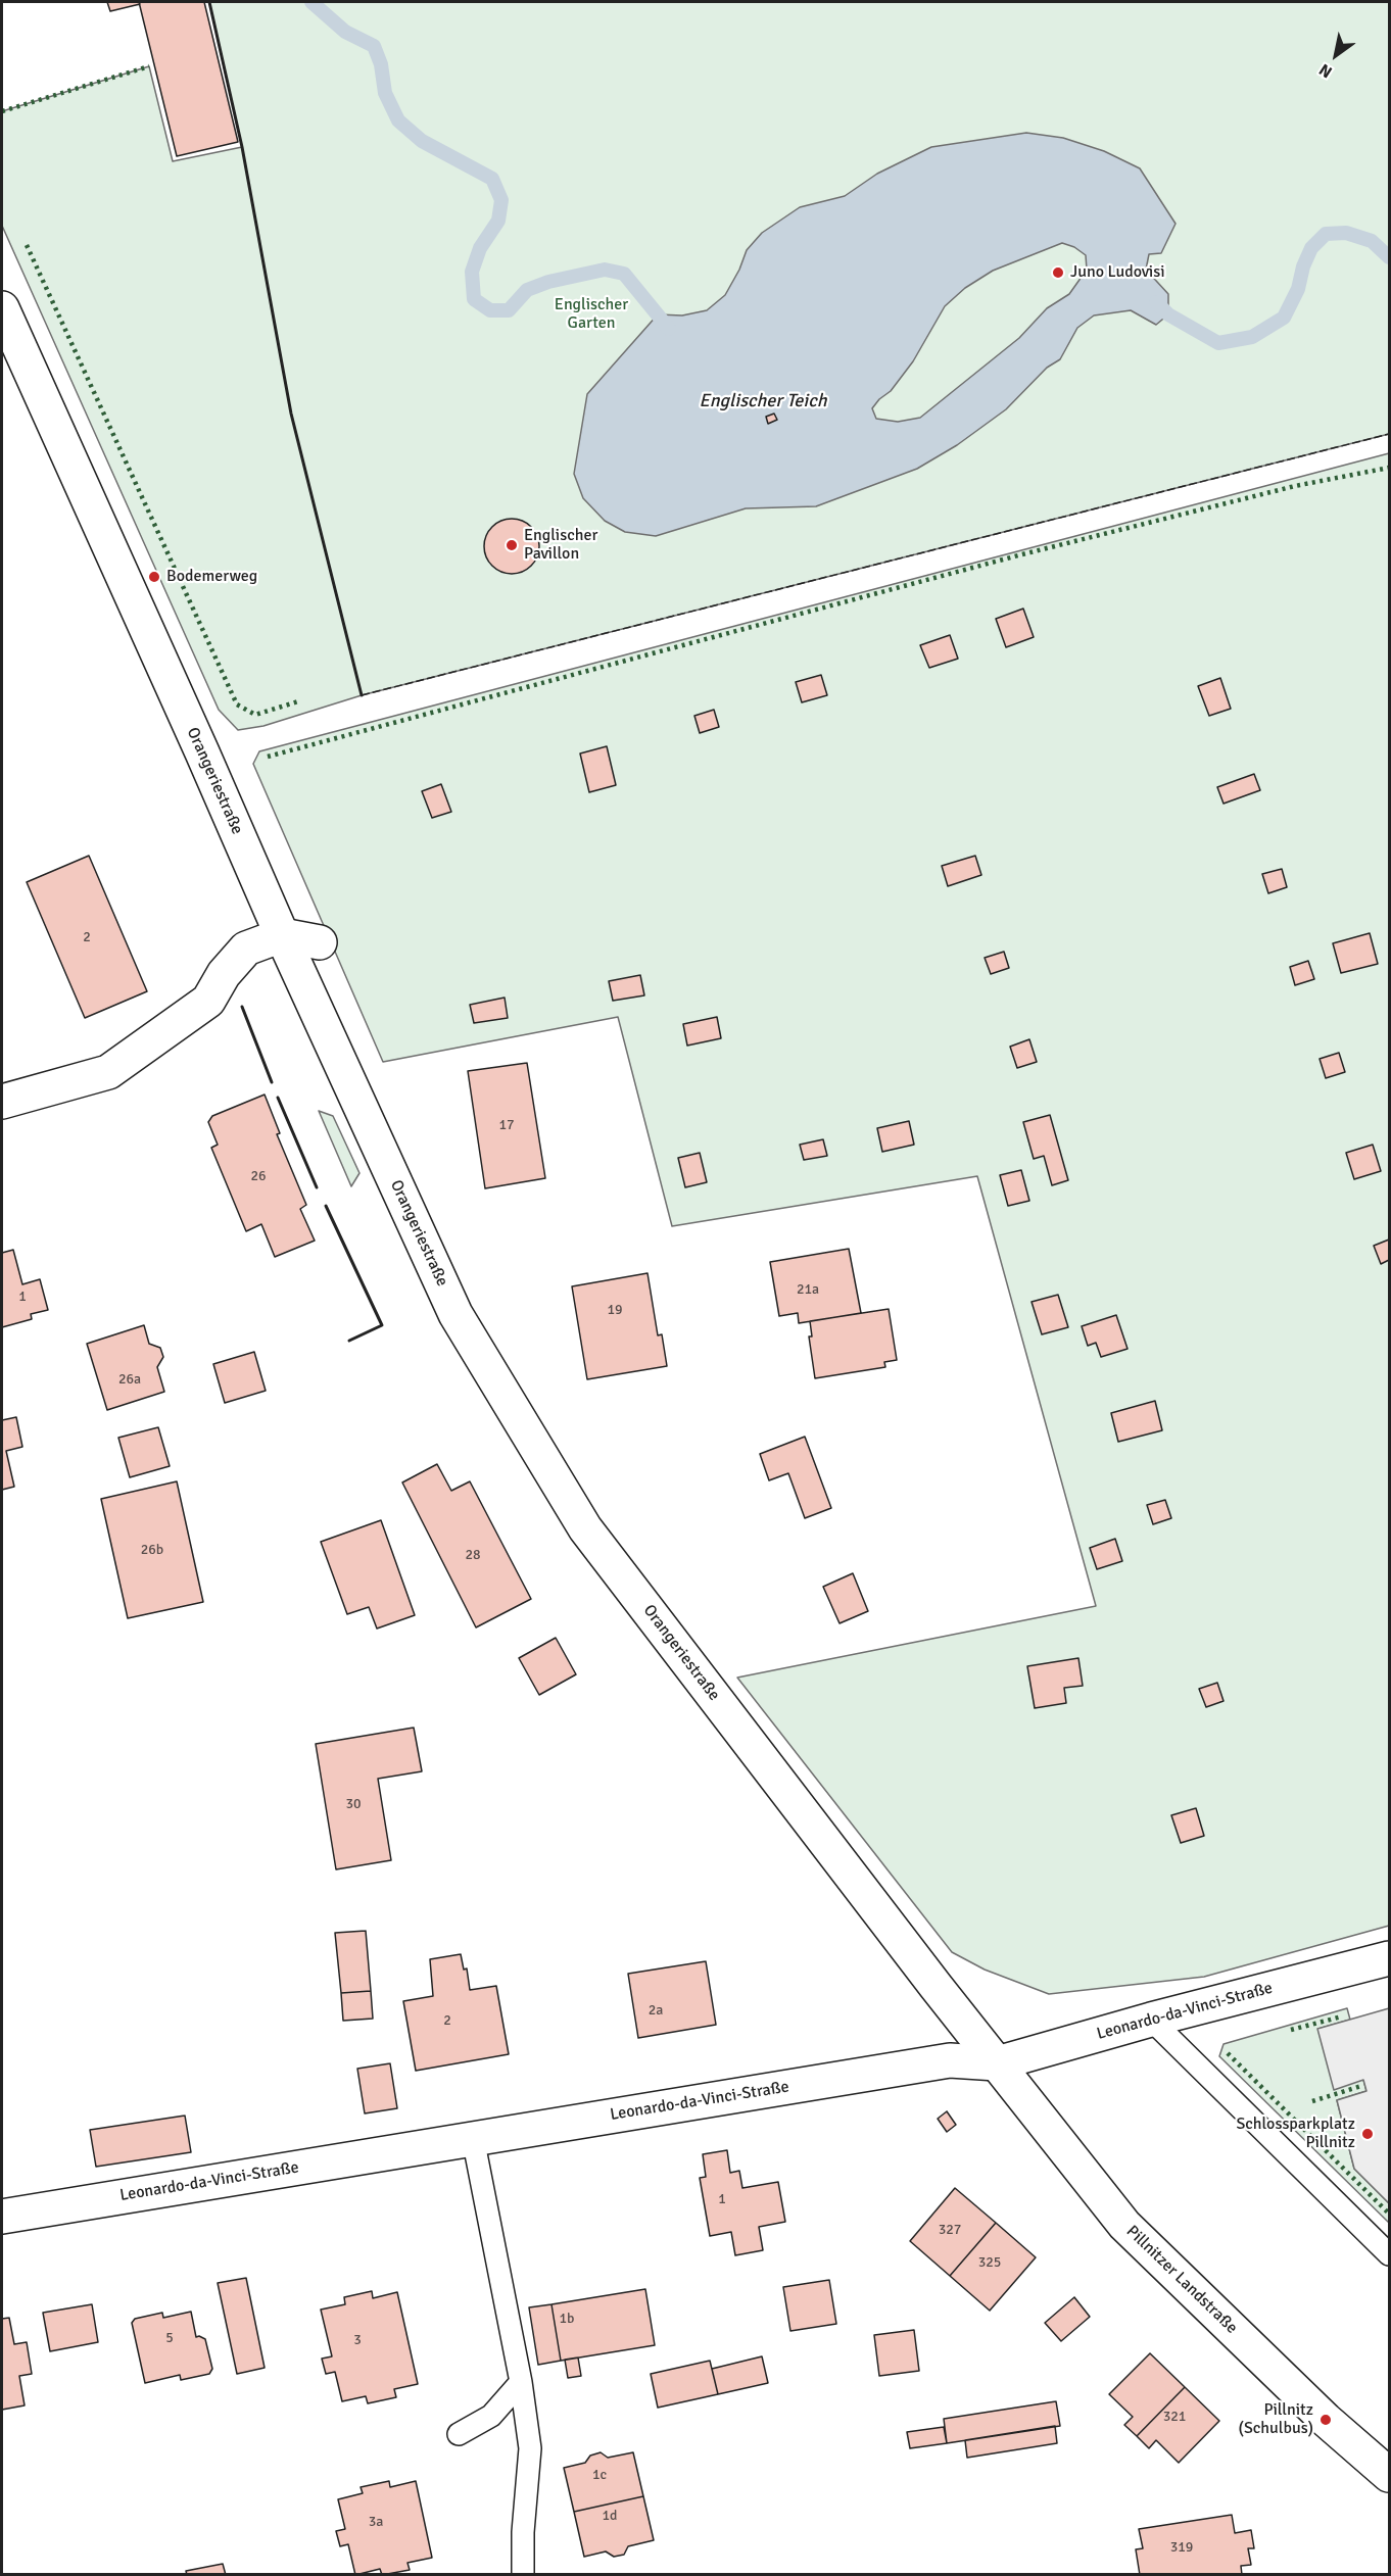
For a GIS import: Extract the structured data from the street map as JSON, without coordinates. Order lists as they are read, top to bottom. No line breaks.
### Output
{"streets":{"main road":["Orangeriestraße","Leonardo-da-Vinci-Straße","Pillnitzer Landstraße"]},"crossings":[["Orangeriestraße","Leonardo-da-Vinci-Straße"],["Orangeriestraße","Pillnitzer Landstraße"],["Leonardo-da-Vinci-Straße","Pillnitzer Landstraße"]],"water":["Englischer Teich"],"parks":["Englischer Garten"],"places":["Juno Ludovisi","Englischer Pavillon","Bodemerweg","Schlossparkplatz Pillnitz","Pillnitz (Schulbus)"],"house_numbers":["2","17","26","21a","1","19","26a","26b","28","30","2a","2","1","327","325","1b","5","3","321","1c","1d","3a","319"],"north":"bottom left"}
